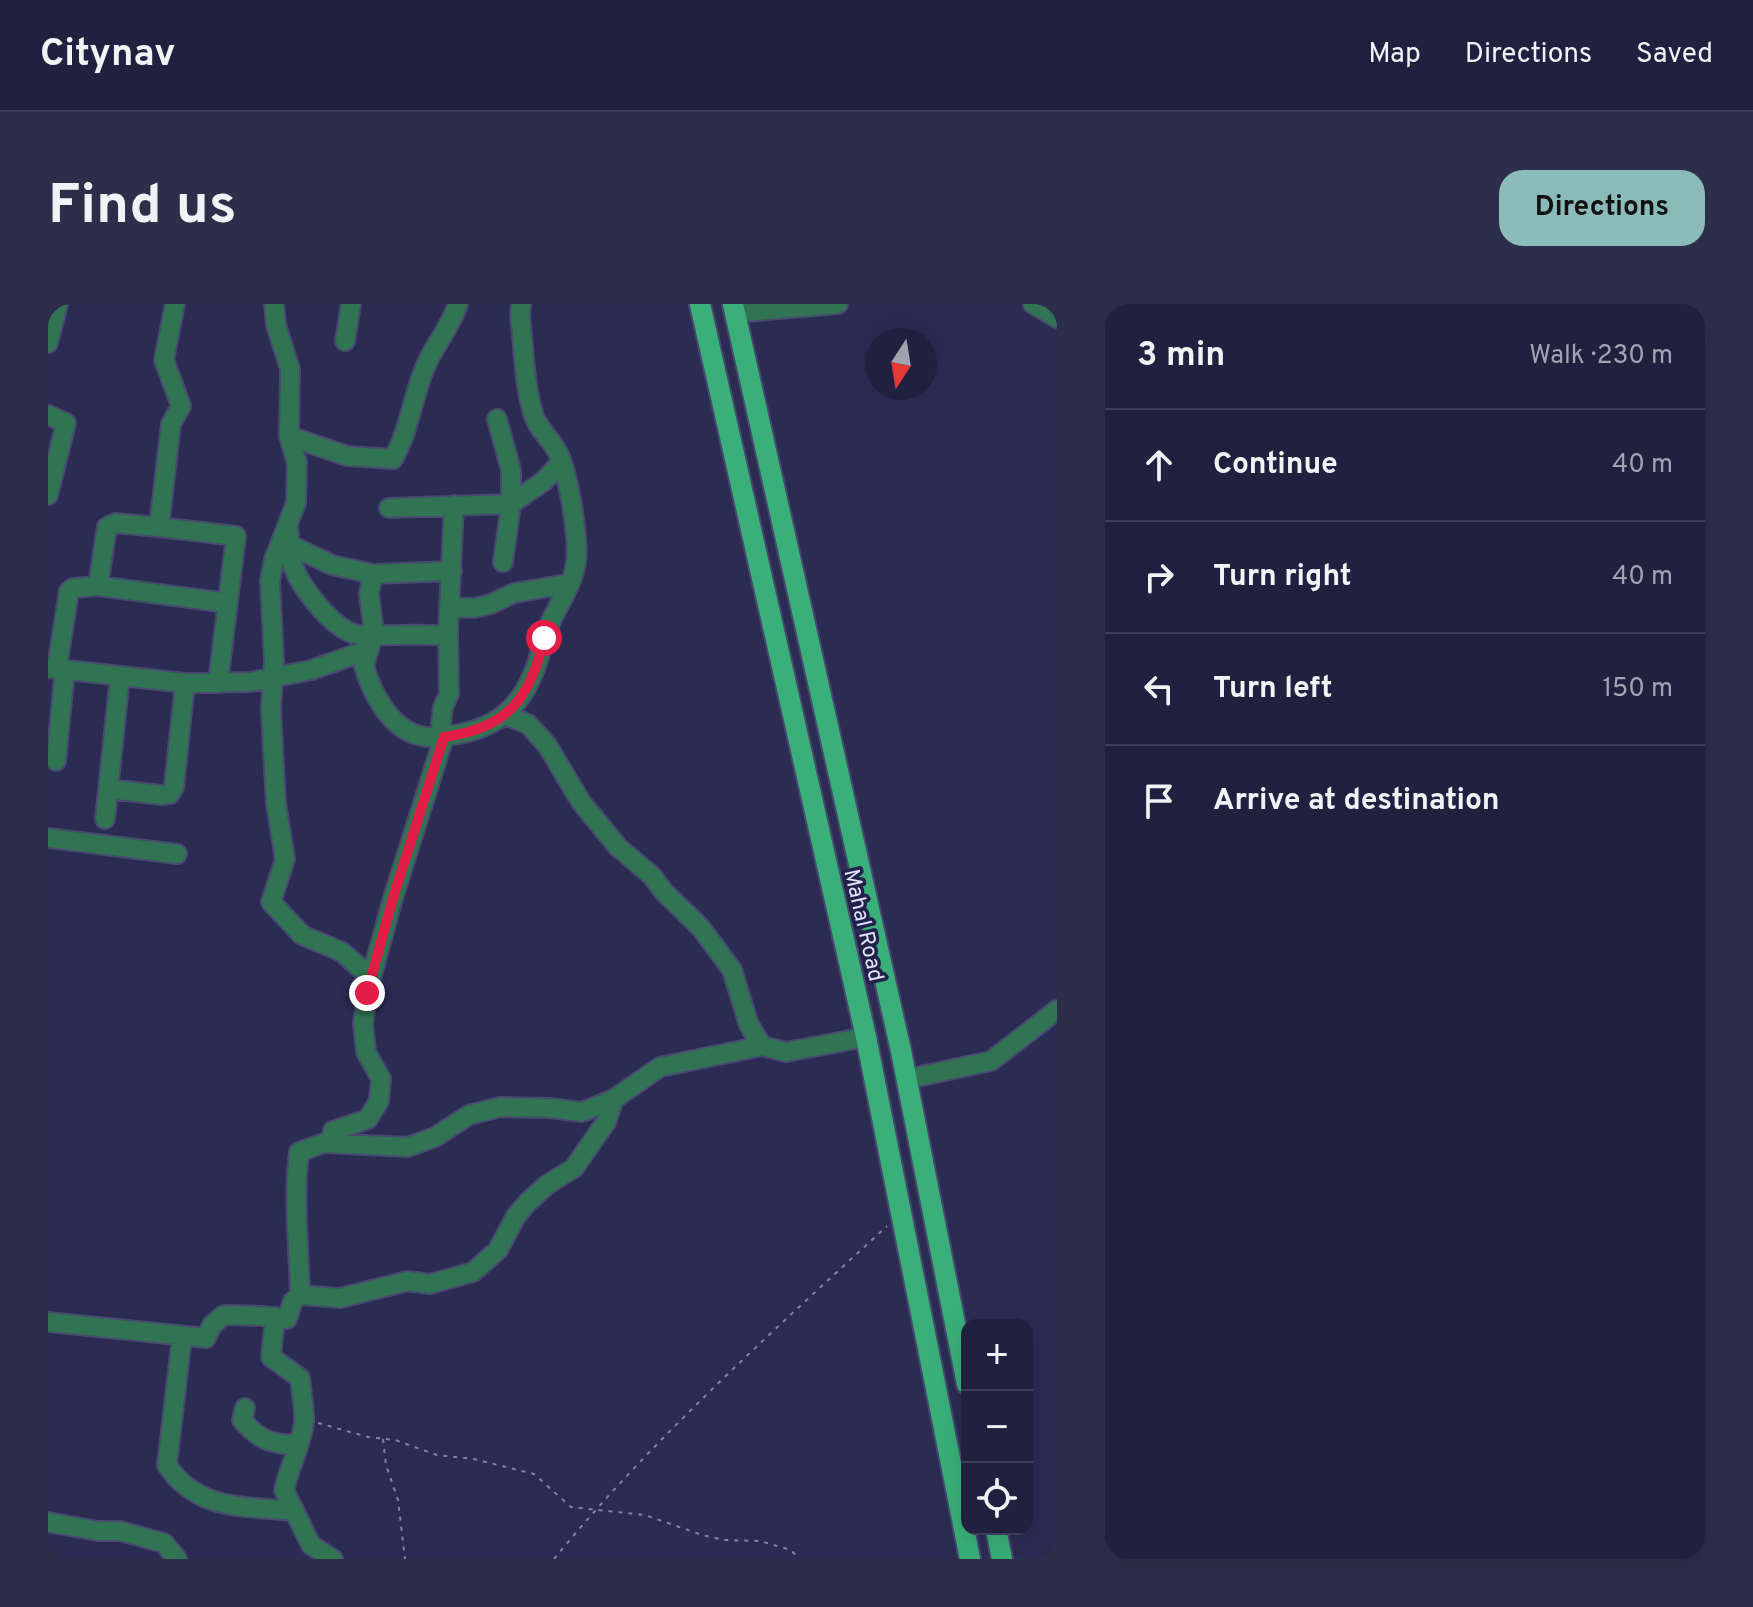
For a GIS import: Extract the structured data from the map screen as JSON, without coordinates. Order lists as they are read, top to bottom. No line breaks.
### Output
{"streets":{"main road":["Mahal Road"]},"north":"bottom","page":{"header":"Citynav","nav":["Map","Directions","Saved"],"buttons":"Directions","title":"Find us","heading":["3 min","Walk · 230 m"],"list":[["Continue","40 m"],["Turn right","40 m"],["Turn left","150 m"],"Arrive at destination"],"map_buttons":["+","−"]}}
